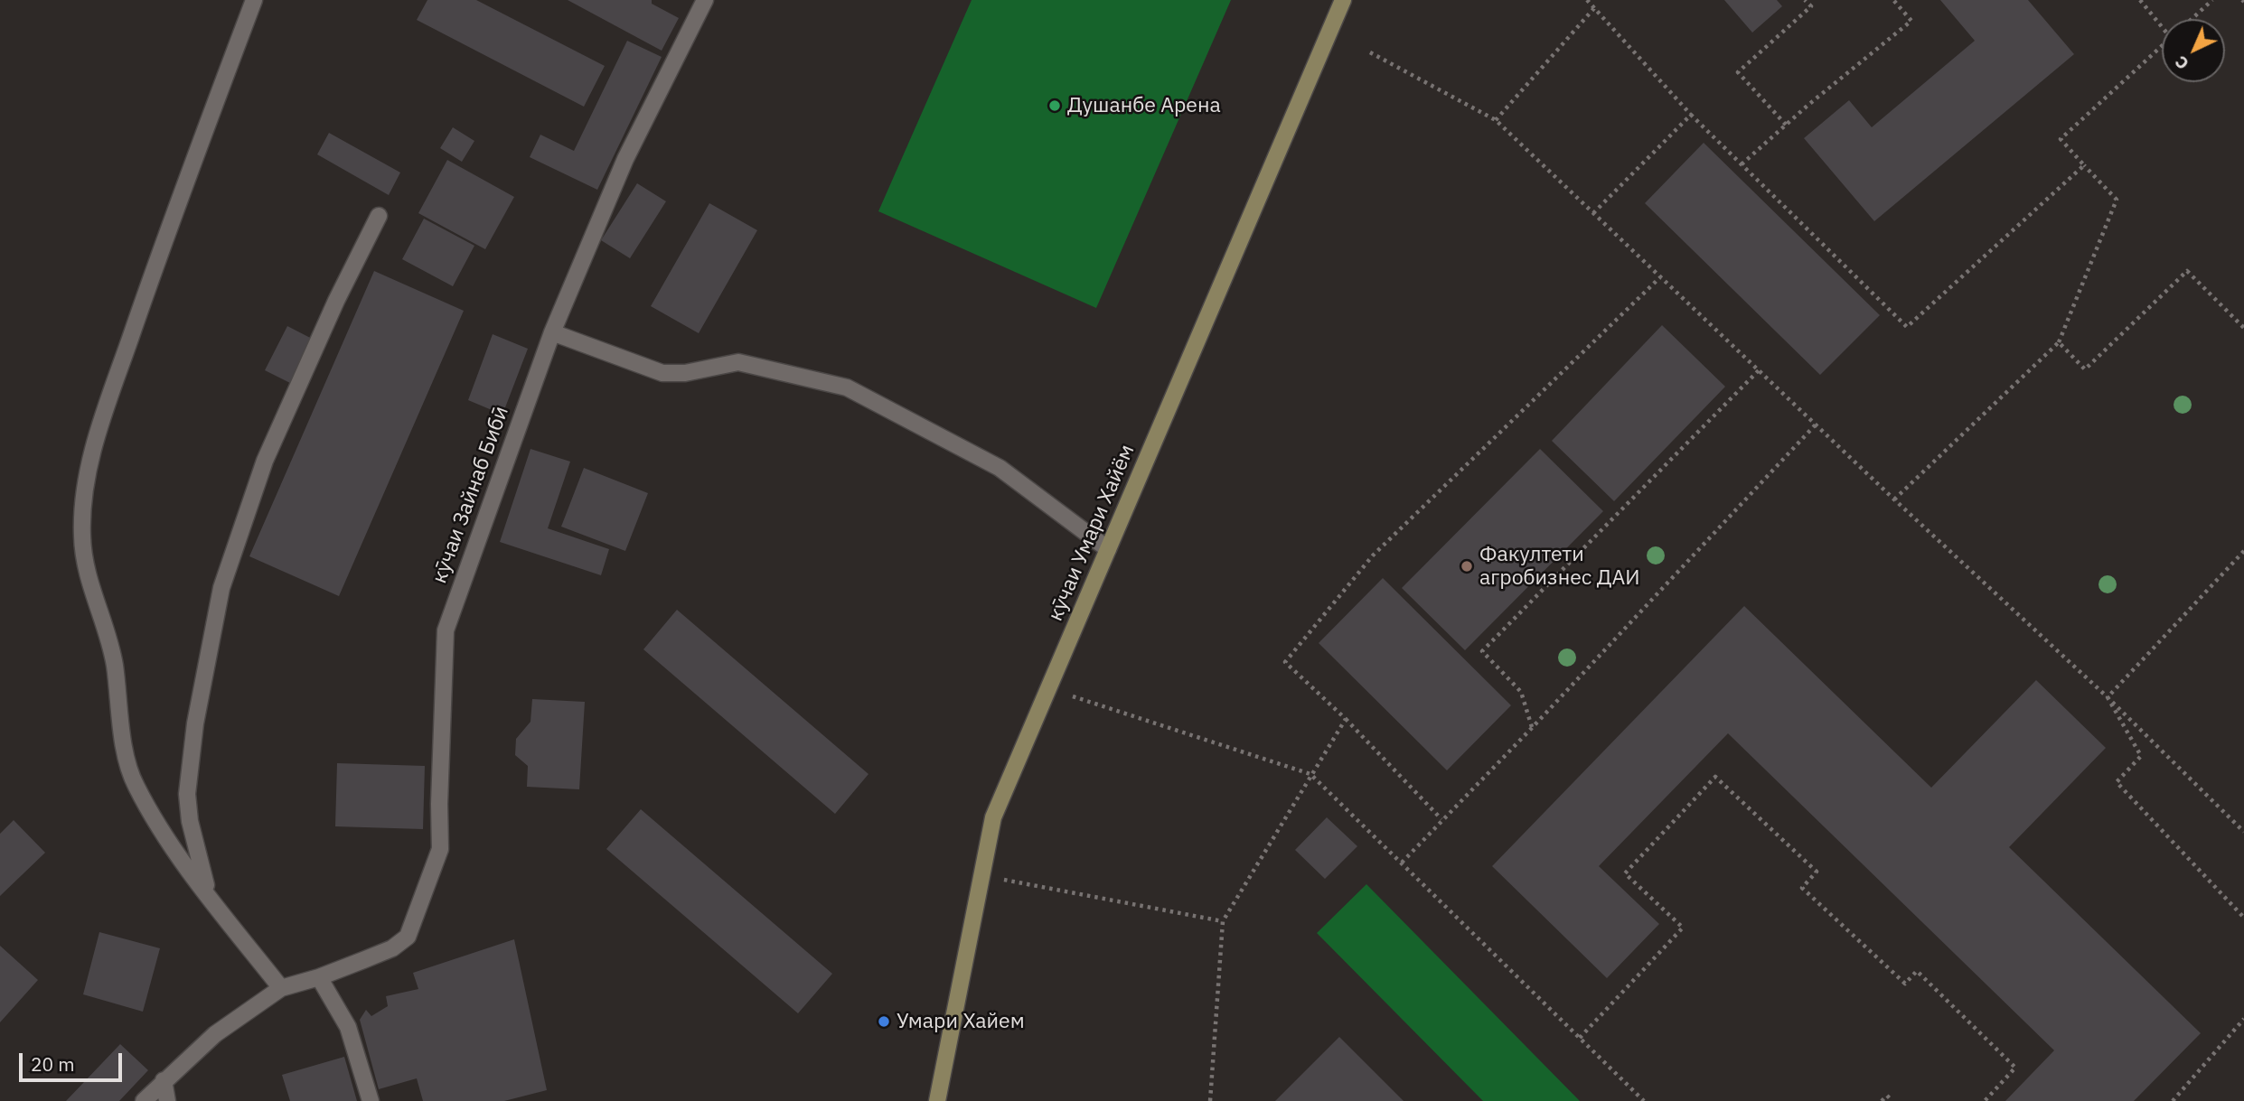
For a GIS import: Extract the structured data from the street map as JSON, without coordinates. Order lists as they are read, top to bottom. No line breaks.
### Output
{"streets":{"street":["кӯчаи Зайнаб Бибӣ","кӯчаи Умари Хайём"]},"places":["Душанбе Арена","Факултети агробизнес ДАИ","Умари Хайем"],"scale_bar":"20 m","north":"bottom left"}
